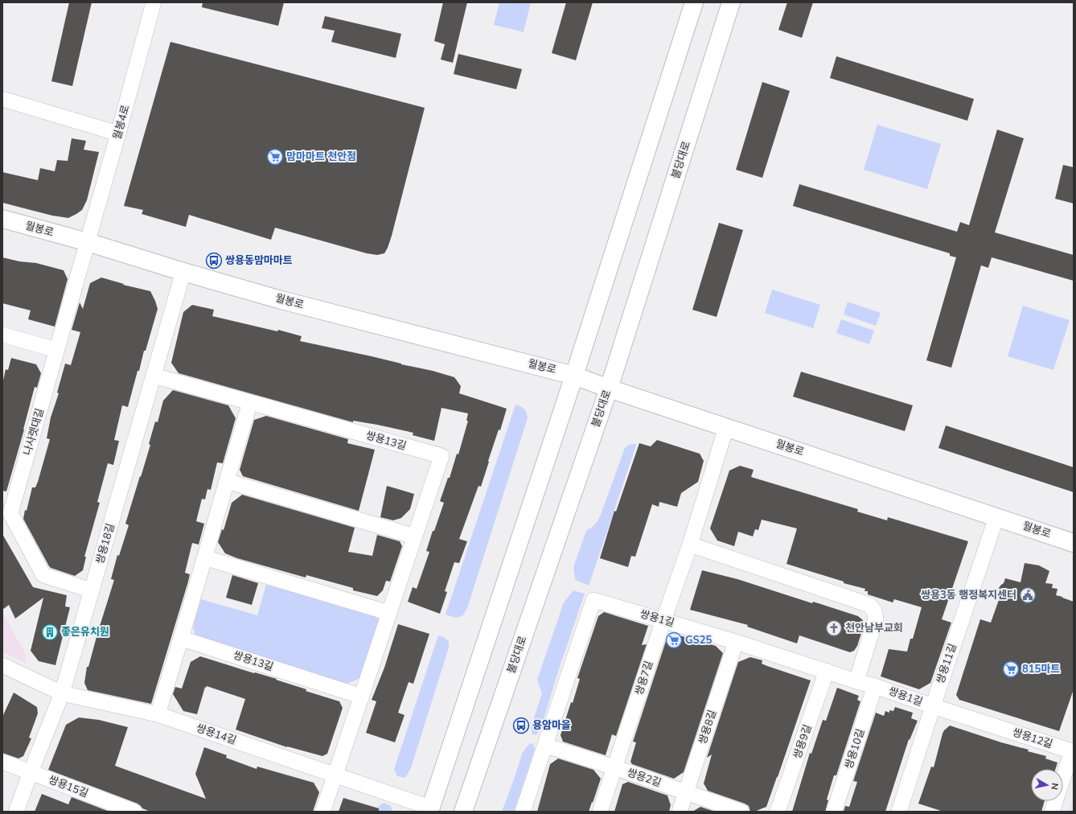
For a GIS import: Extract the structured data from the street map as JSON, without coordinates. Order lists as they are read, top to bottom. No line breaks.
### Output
{"streets":{"main road":["불당대로","월봉로"],"street":["월봉4로","나사렛대길","쌍용13길","쌍용18길","쌍용1길","쌍용11길","쌍용7길","쌍용8길","쌍용14길","쌍용12길","쌍용9길","쌍용10길","쌍용2길","쌍용15길"]},"crossings":[["월봉4로","월봉로"],["월봉4로","나사렛대길"],["불당대로","월봉로"],["월봉로","나사렛대길"],["월봉로","쌍용18길"],["월봉로","쌍용11길"],["월봉로","쌍용7길"],["나사렛대길","쌍용18길"],["쌍용13길","쌍용18길"],["쌍용13길","쌍용14길"],["쌍용18길","쌍용14길"],["쌍용18길","쌍용15길"],["쌍용1길","쌍용11길"],["쌍용1길","쌍용7길"],["쌍용1길","쌍용8길"],["쌍용1길","쌍용12길"],["쌍용1길","쌍용9길"],["쌍용1길","쌍용10길"],["쌍용1길","쌍용2길"],["쌍용11길","쌍용12길"],["쌍용7길","쌍용2길"],["쌍용8길","쌍용2길"]],"places":{"supermarket":["맘마마트 천안점","GS25","815마트"],"bus stop":["쌍용동맘마마트","용암마을"],"public building":["쌍용3동 행정복지센터"],"church":["천안남부교회"],"building":["좋은유치원"]},"north":"right"}
